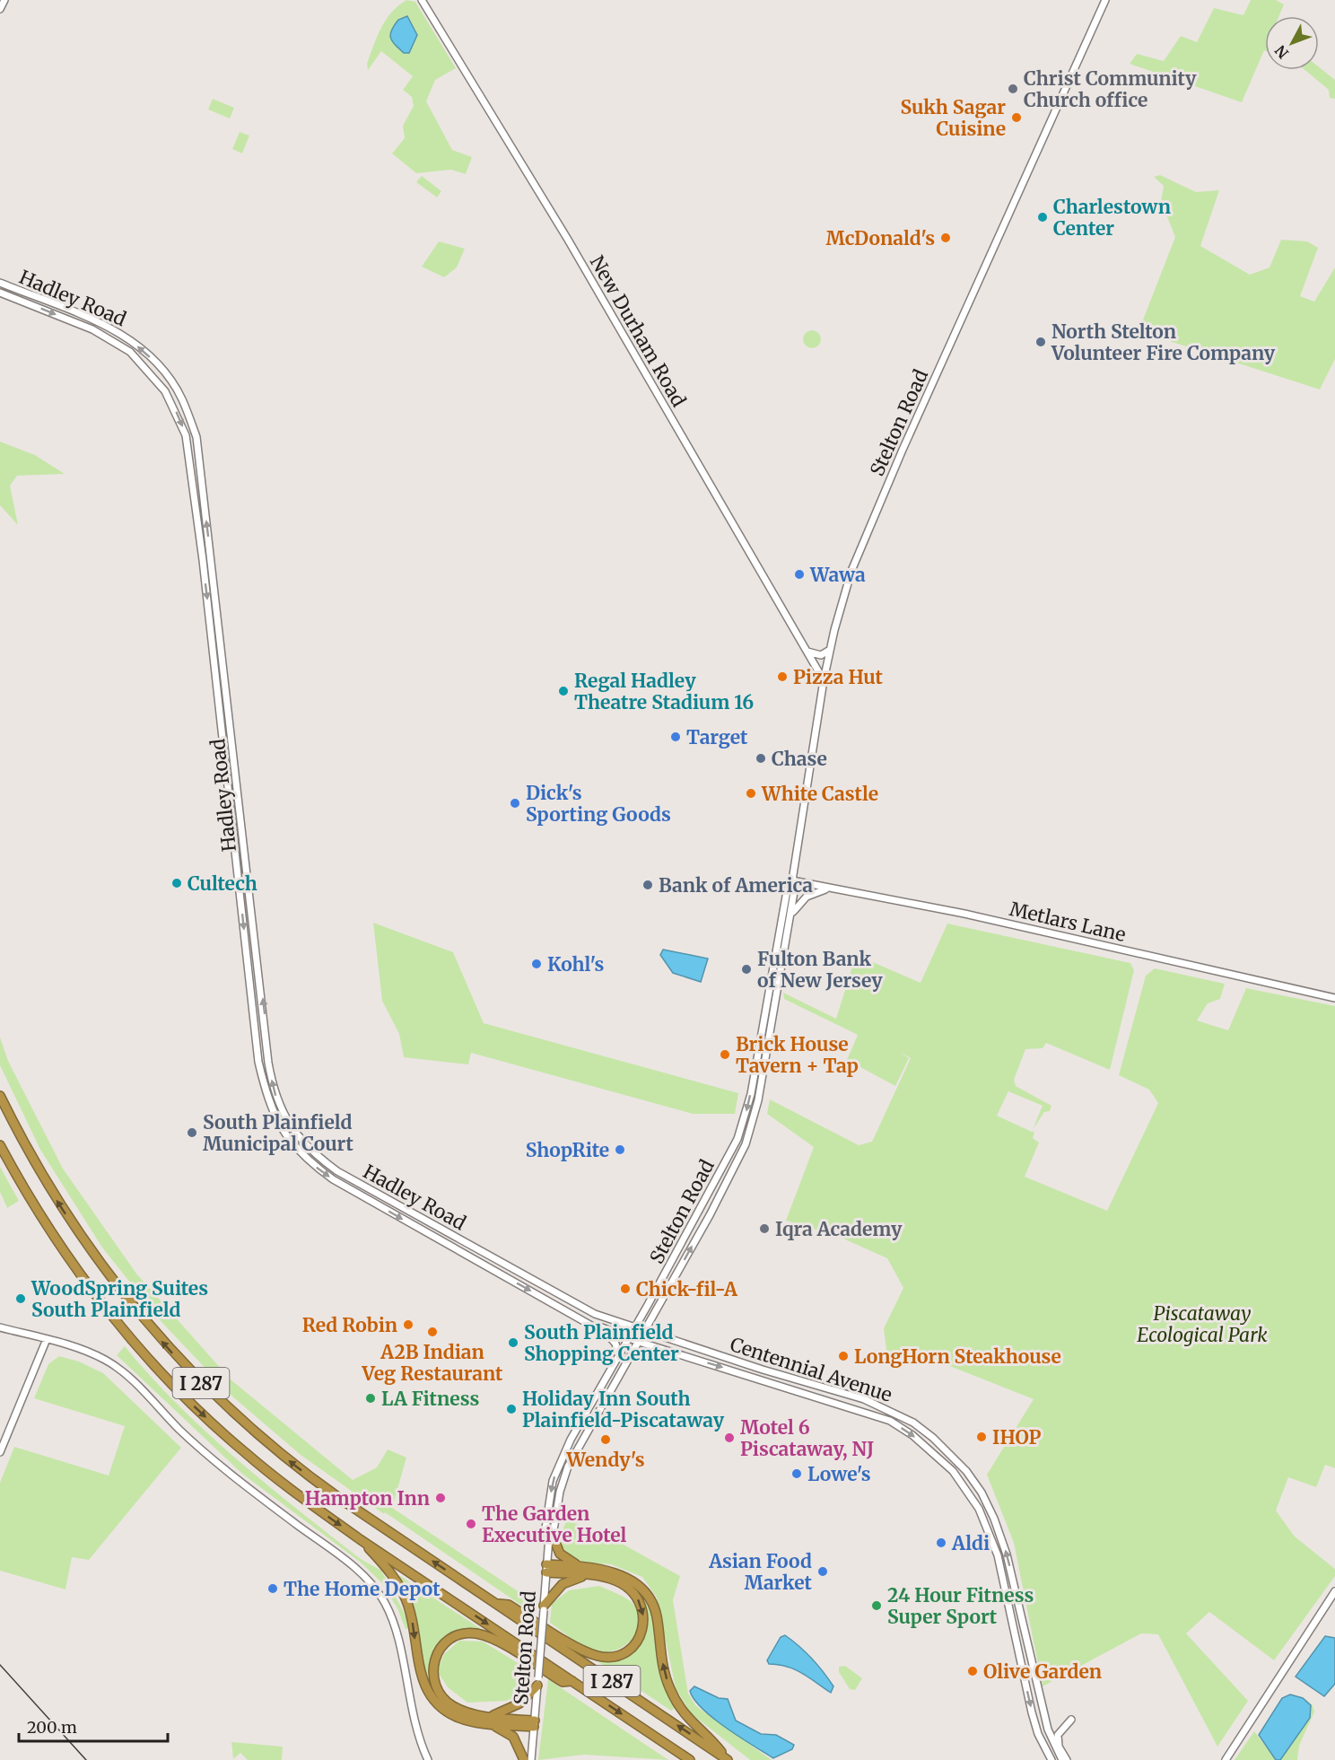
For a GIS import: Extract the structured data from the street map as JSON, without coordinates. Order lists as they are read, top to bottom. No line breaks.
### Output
{"streets":{"highway":["I 287"],"main road":["Hadley Road","New Durham Road","Stelton Road","Metlars Lane","Centennial Avenue"]},"crossings":[["Hadley Road","Stelton Road"],["Hadley Road","Centennial Avenue"],["New Durham Road","Stelton Road"],["Stelton Road","Metlars Lane"],["Stelton Road","Centennial Avenue"]],"parks":["Piscataway Ecological Park"],"places":["Christ Community Church office","Sukh Sagar Cuisine","Charlestown Center","McDonald's","North Stelton Volunteer Fire Company","Wawa","Pizza Hut","Regal Hadley Theatre Stadium 16","Target","Chase","White Castle","Dick's Sporting Goods","Cultech","Bank of America","Kohl's","Fulton Bank of New Jersey","Brick House Tavern + Tap","South Plainfield Municipal Court","ShopRite","Iqra Academy","Chick-fil-A","WoodSpring Suites South Plainfield","Red Robin","A2B Indian Veg Restaurant","South Plainfield Shopping Center","LongHorn Steakhouse","LA Fitness","Holiday Inn South Plainfield-Piscataway","IHOP","Motel 6 Piscataway, NJ","Wendy's","Lowe's","Hampton Inn","The Garden Executive Hotel","Aldi","Asian Food Market","The Home Depot","24 Hour Fitness Super Sport","Olive Garden"],"scale_bar":"200 m","north":"bottom left"}
